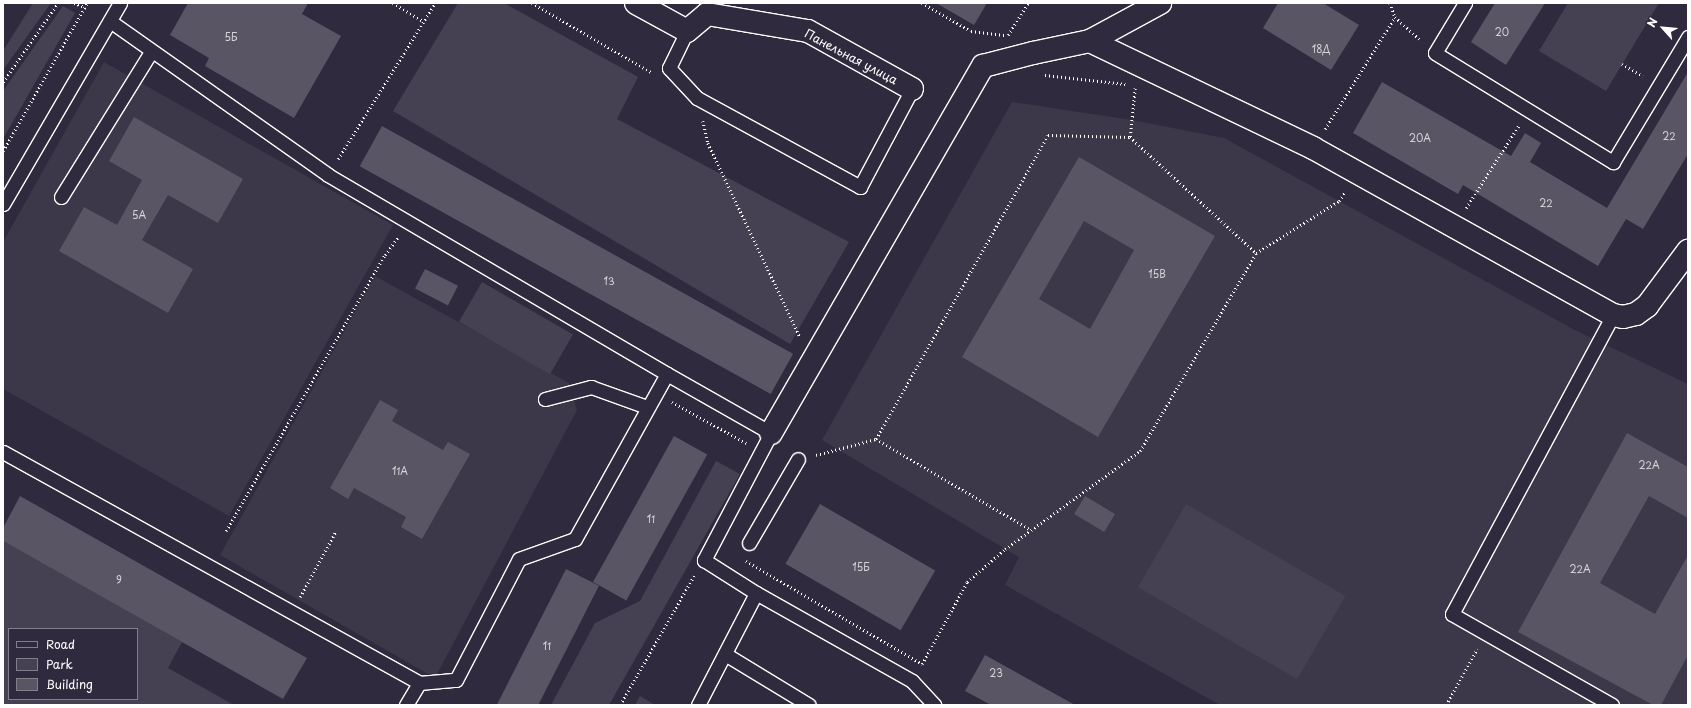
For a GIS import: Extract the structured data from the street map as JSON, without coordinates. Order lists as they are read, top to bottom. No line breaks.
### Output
{"streets":{"street":["Панельная улица"]},"house_numbers":["20","5Б","18Д","22","20А","22","5А","15В","13","22А","11А","11","15Б","22А","9","11","23"],"legend":["Road","Park","Building"],"north":"top left"}
